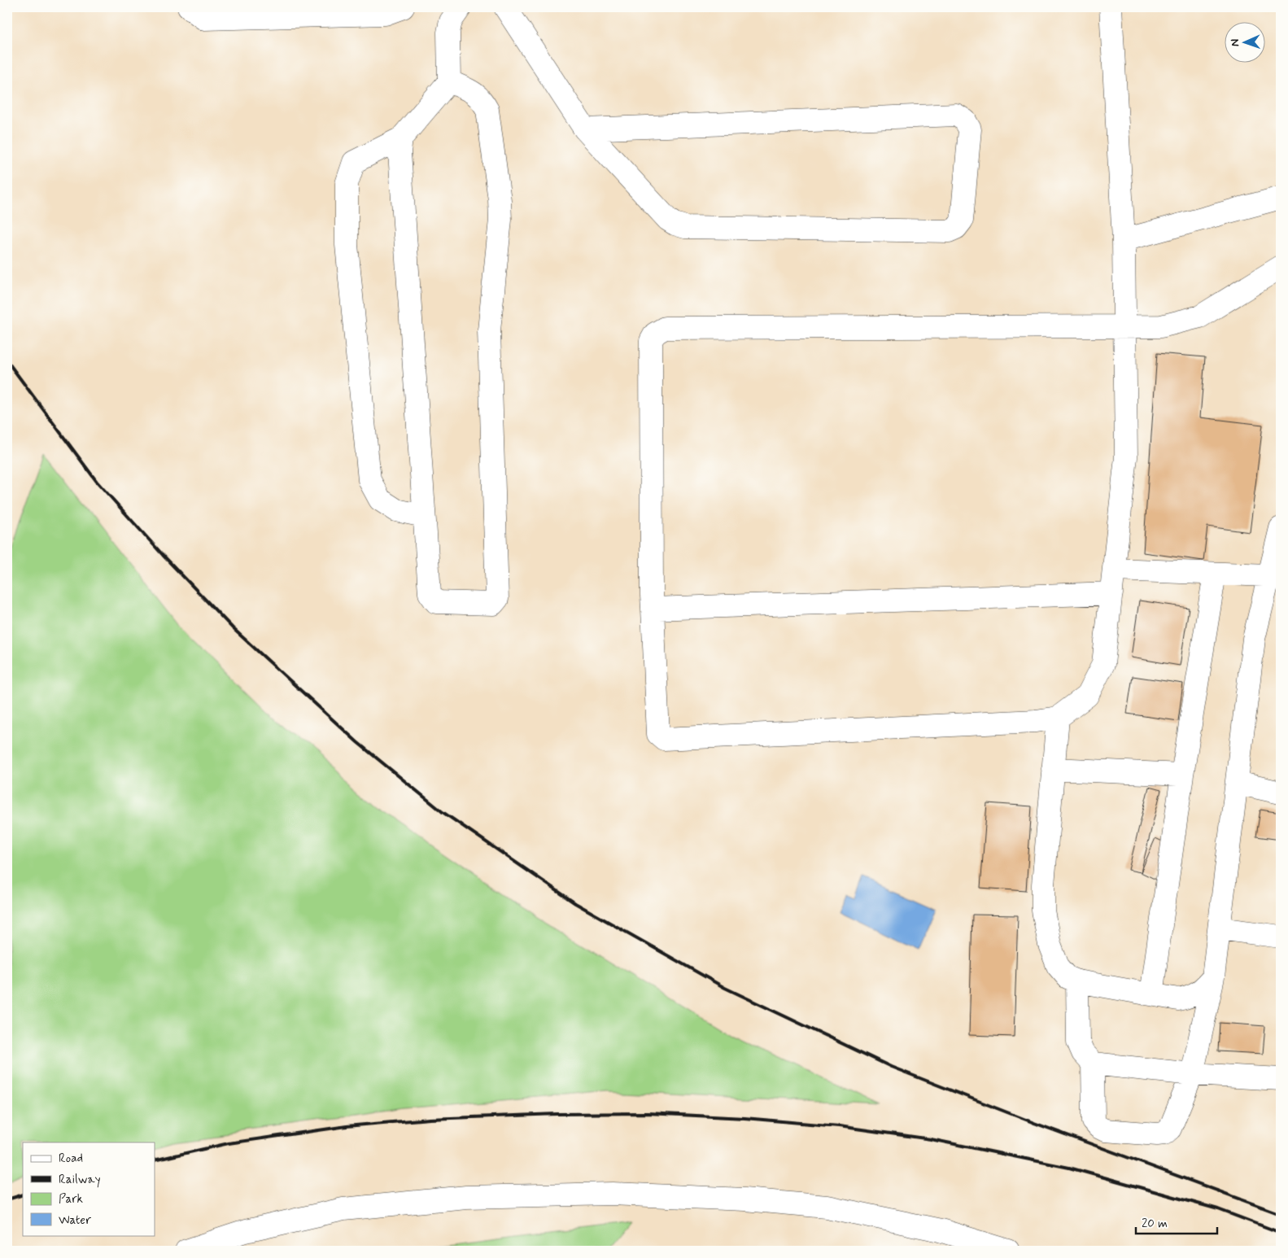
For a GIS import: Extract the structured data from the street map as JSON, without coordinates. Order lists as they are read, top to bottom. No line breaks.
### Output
{"legend":["Road","Railway","Park","Water"],"scale_bar":"20 m","north":"left"}
